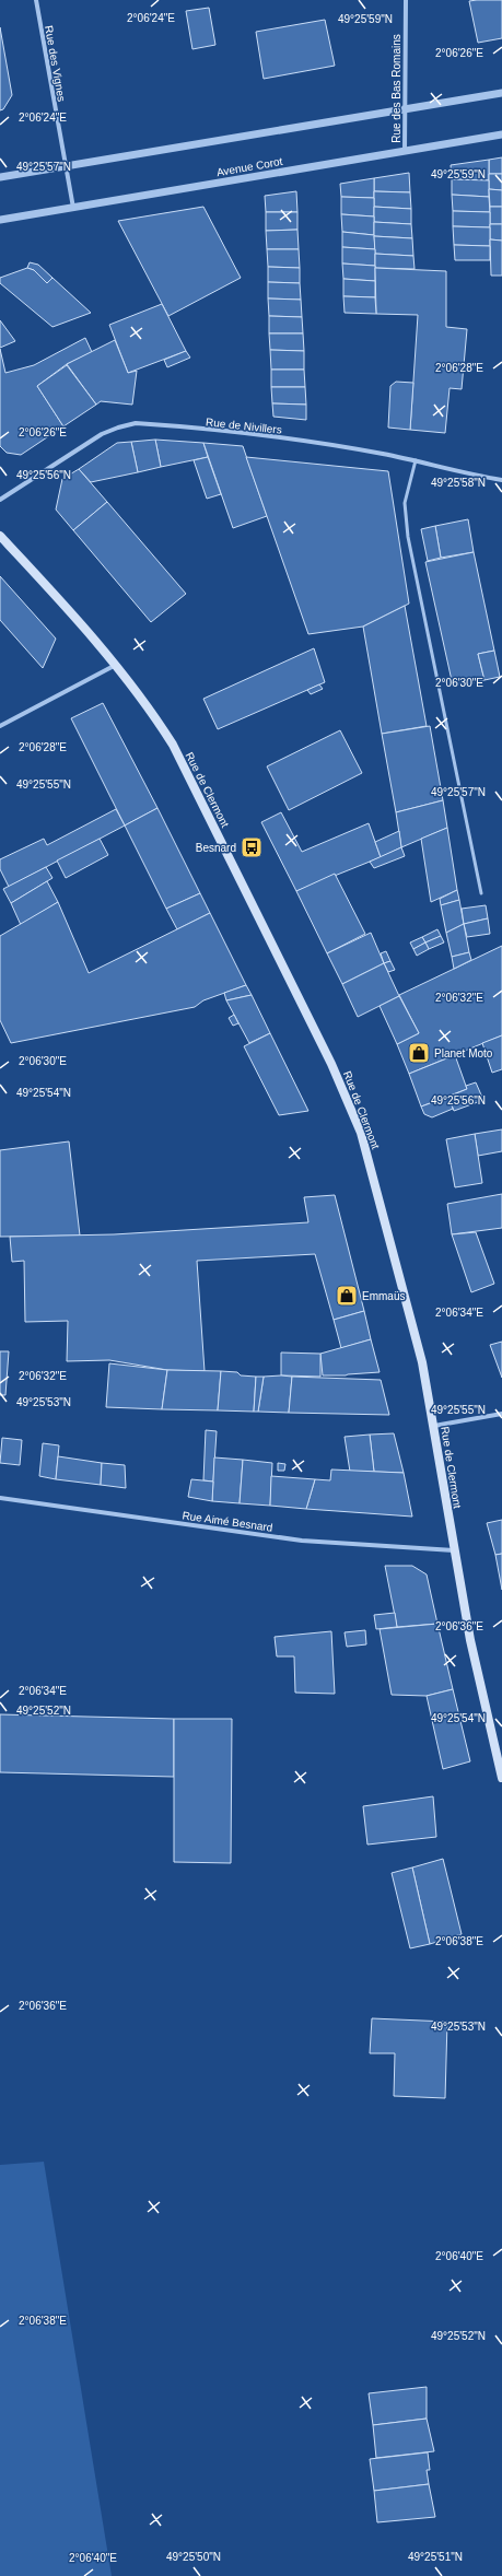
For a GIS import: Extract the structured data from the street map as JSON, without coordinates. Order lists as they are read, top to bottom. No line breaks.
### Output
{"streets":{"main road":["Rue de Clermont"],"street":["Rue des Vignes","Rue des Bas Romains","Avenue Corot","Rue de Nivillers","Rue Aimé Besnard"]},"crossings":[["Rue des Vignes","Avenue Corot"],["Rue des Bas Romains","Avenue Corot"],["Rue de Clermont","Rue Aimé Besnard"]],"places":{"bus stop":["Besnard"],"shop":["Planet Moto","Emmaüs"]},"coordinates":["2°06'24\"E","49°25'59\"N","2°06'26\"E","49°25'57\"N","2°06'28\"E","49°25'56\"N","49°25'58\"N","2°06'30\"E","49°25'55\"N","2°06'32\"E","49°25'54\"N","2°06'34\"E","49°25'53\"N","2°06'36\"E","49°25'52\"N","2°06'38\"E","2°06'40\"E","49°25'50\"N","49°25'51\"N"]}
